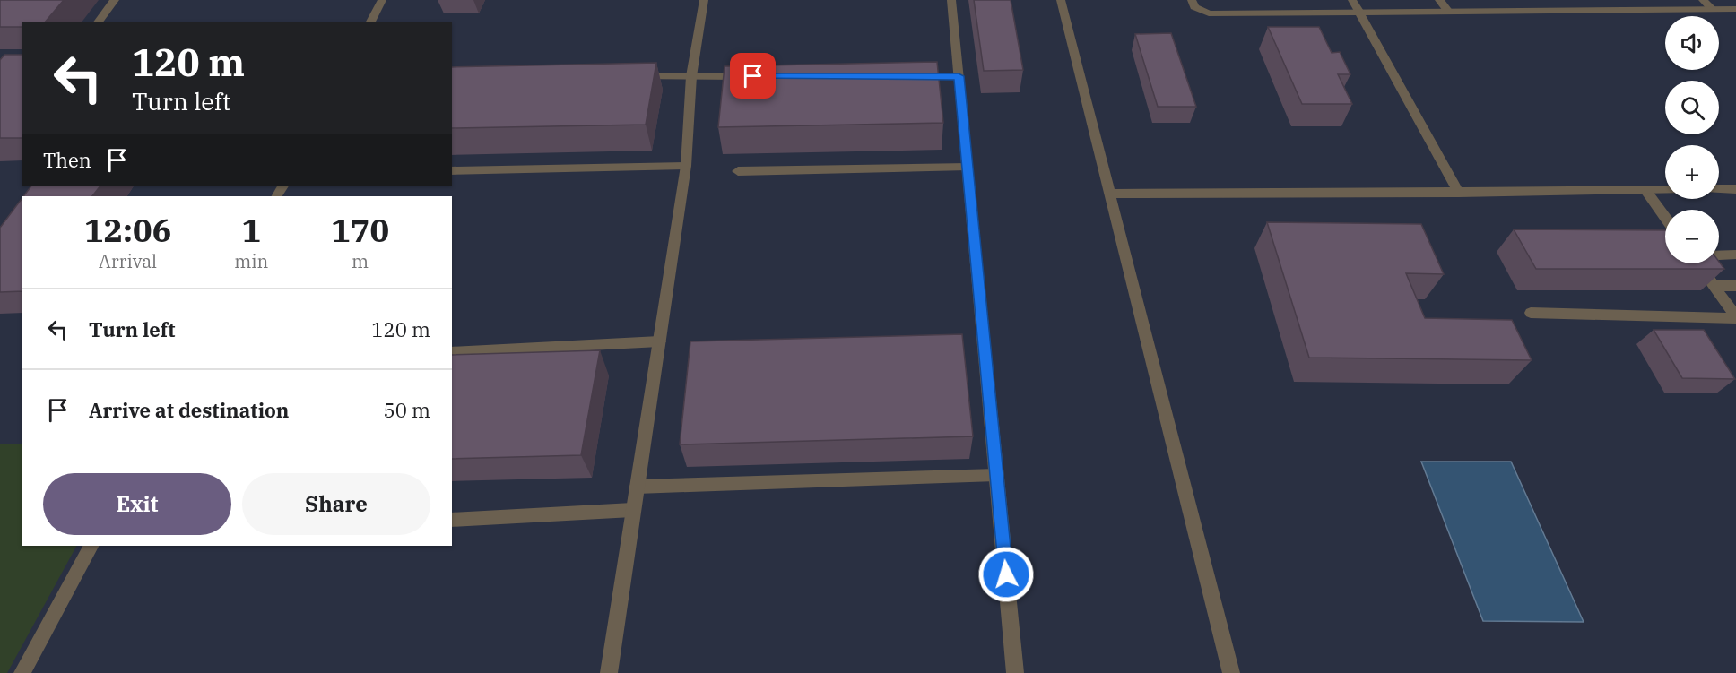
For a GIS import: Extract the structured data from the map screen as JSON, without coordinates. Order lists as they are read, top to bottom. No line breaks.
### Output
{"page":{"map_buttons":["+","−"],"turn":["120 m","Turn left"],"then":"Then","eta":["12:06","Arrival","1","min","170","m"],"list":[{"name":"Turn left","value":"120 m"},{"name":"Arrive at destination","value":"50 m"}],"buttons":["Exit","Share"]}}
